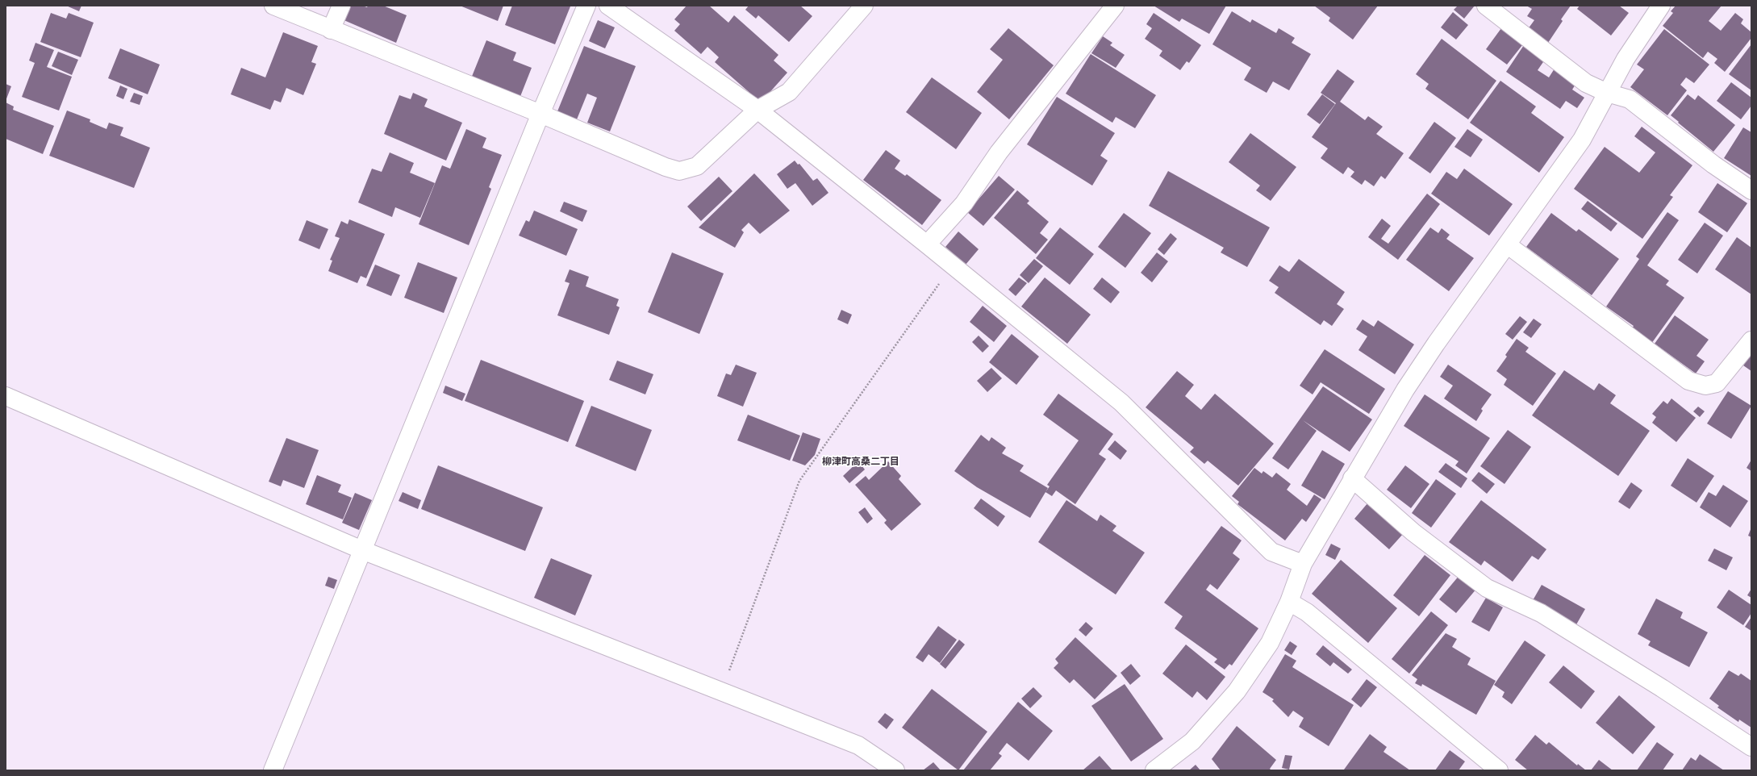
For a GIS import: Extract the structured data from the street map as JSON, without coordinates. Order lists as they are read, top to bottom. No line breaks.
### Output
{"districts":["柳津町高桑二丁目"]}
